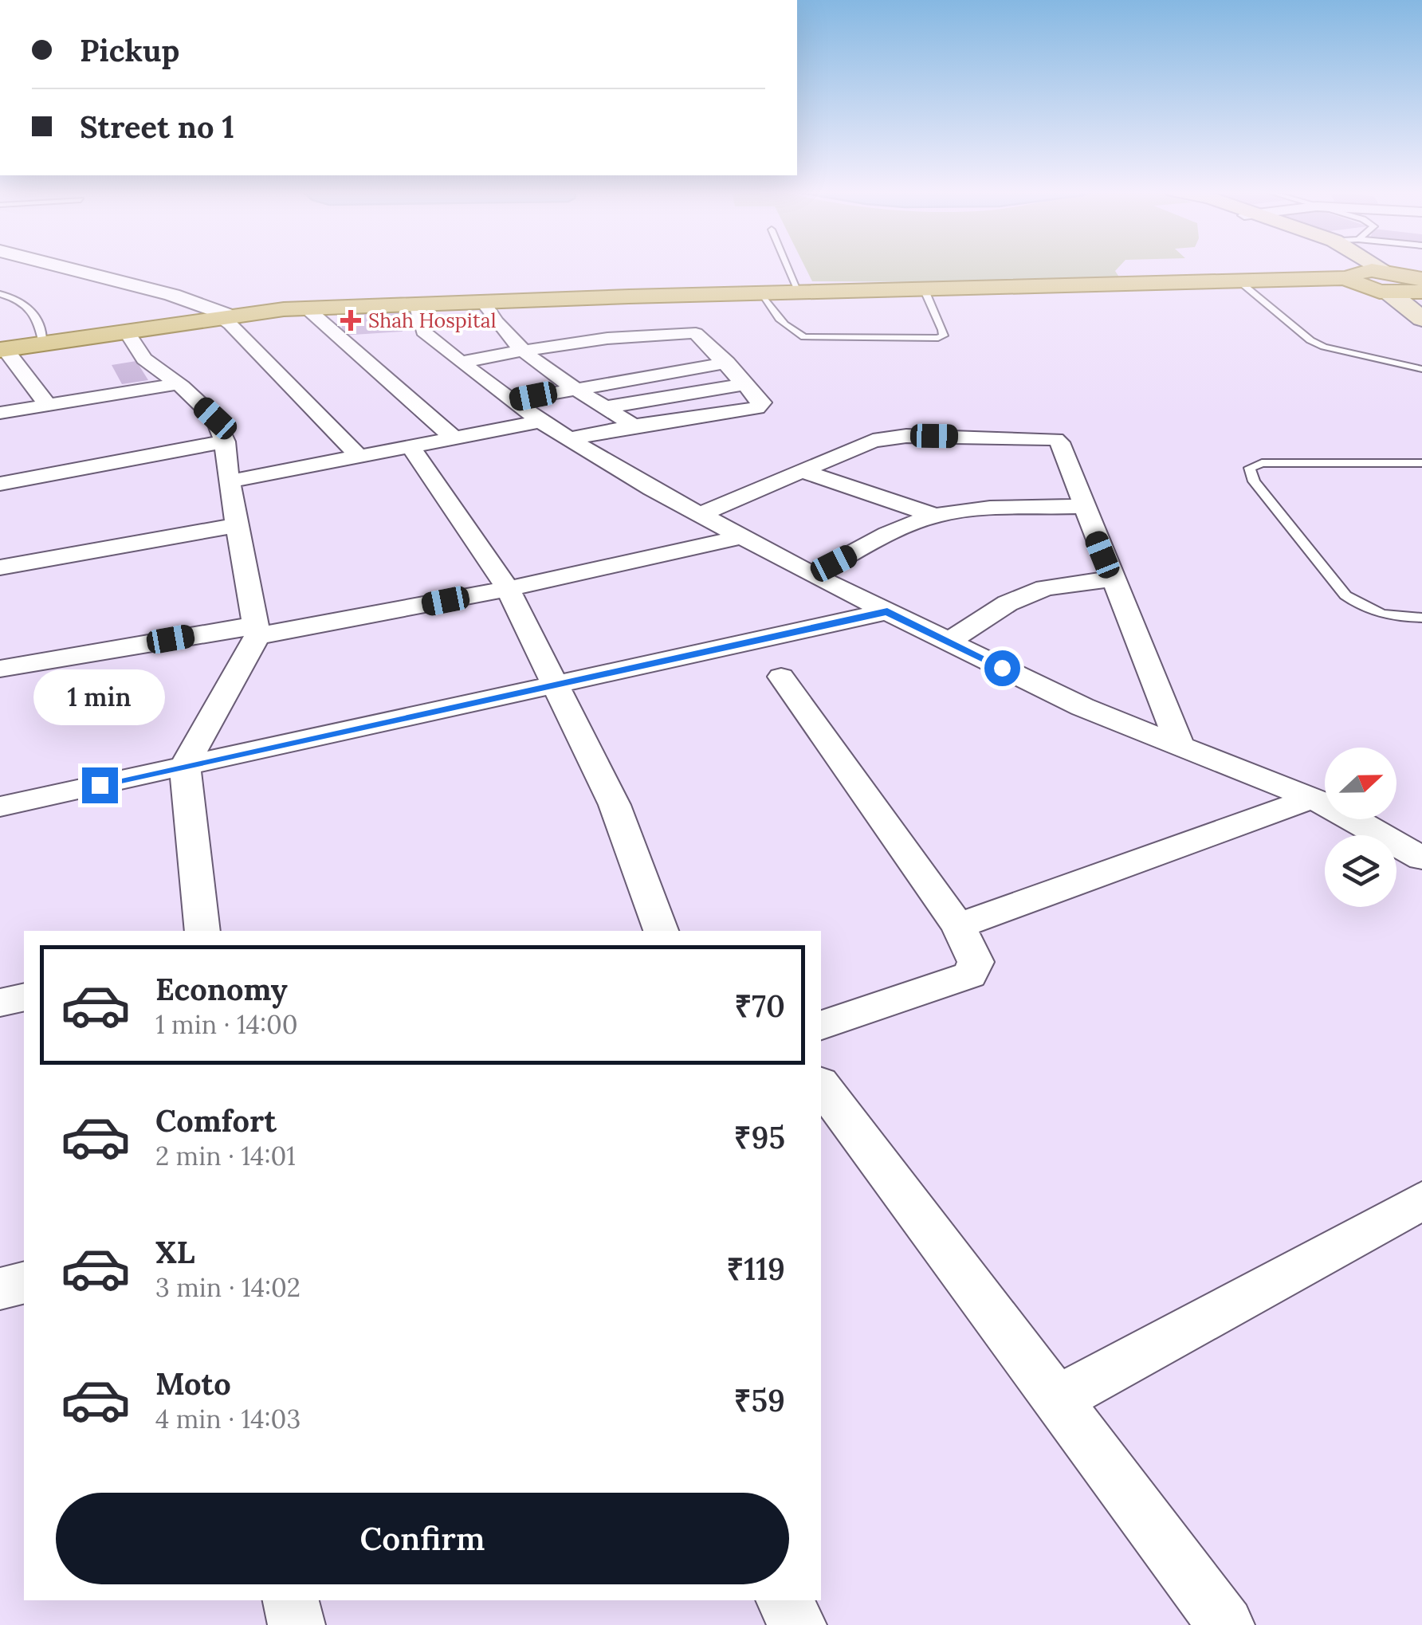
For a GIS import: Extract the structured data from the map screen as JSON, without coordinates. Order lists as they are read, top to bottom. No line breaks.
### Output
{"places":{"health":["Shah Hospital"]},"north":"right","page":{"banner":["Pickup","Street no 1"],"bubble":"1 min","list":[{"name":"Economy","note":"1 min · 14:00","value":"₹70"},{"name":"Comfort","note":"2 min · 14:01","value":"₹95"},{"name":"XL","note":"3 min · 14:02","value":"₹119"},{"name":"Moto","note":"4 min · 14:03","value":"₹59"}],"buttons":"Confirm"}}
